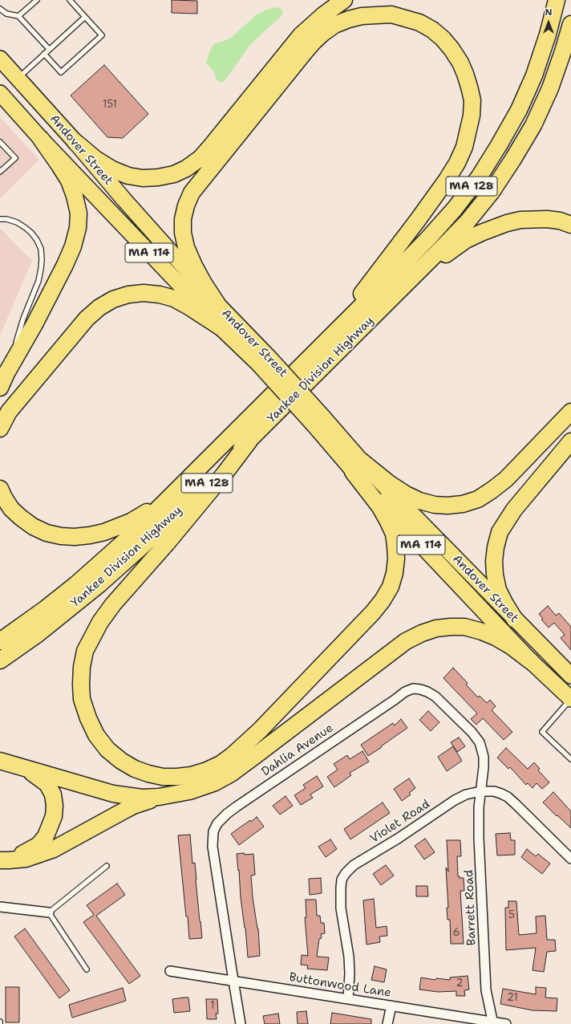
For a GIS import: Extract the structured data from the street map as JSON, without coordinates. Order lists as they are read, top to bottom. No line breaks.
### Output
{"streets":{"highway":["Andover Street","MA 128","MA 114","Yankee Division Highway"],"street":["Dahlia Avenue","Violet Road","Barrett Road","Buttonwood Lane"]},"crossings":[["Dahlia Avenue","Violet Road"],["Dahlia Avenue","Barrett Road"],["Dahlia Avenue","Buttonwood Lane"],["Violet Road","Barrett Road"],["Violet Road","Buttonwood Lane"],["Barrett Road","Buttonwood Lane"]],"house_numbers":["151","5","6","2","21","1"],"north":"top"}
